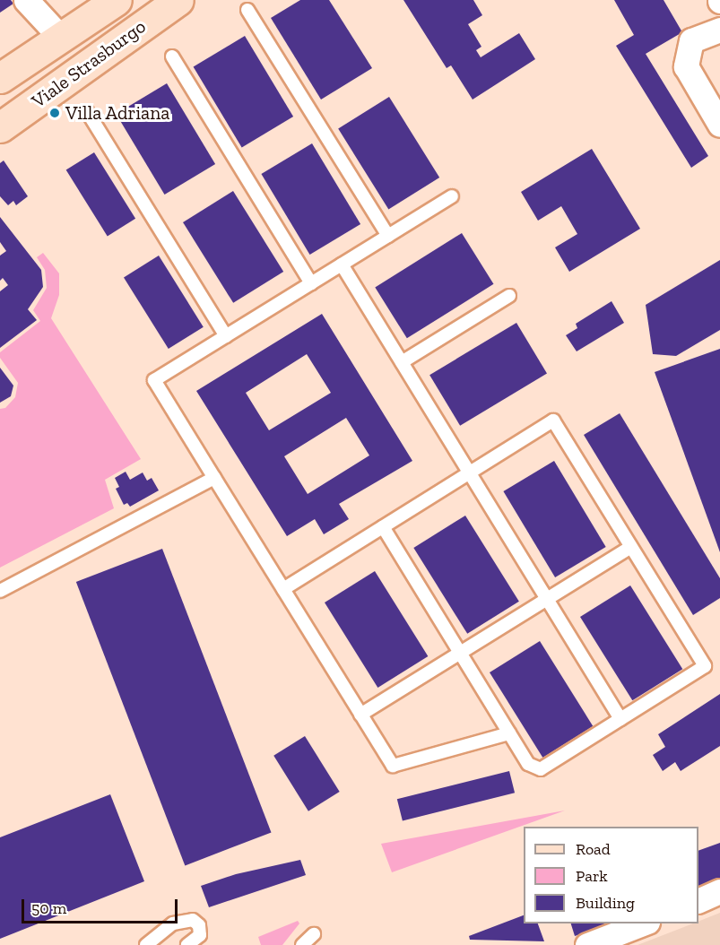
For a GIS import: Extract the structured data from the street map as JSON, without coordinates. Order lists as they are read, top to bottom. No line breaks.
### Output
{"streets":{"street":["Viale Strasburgo"]},"places":["Villa Adriana"],"legend":["Road","Park","Building"],"scale_bar":"50 m"}
